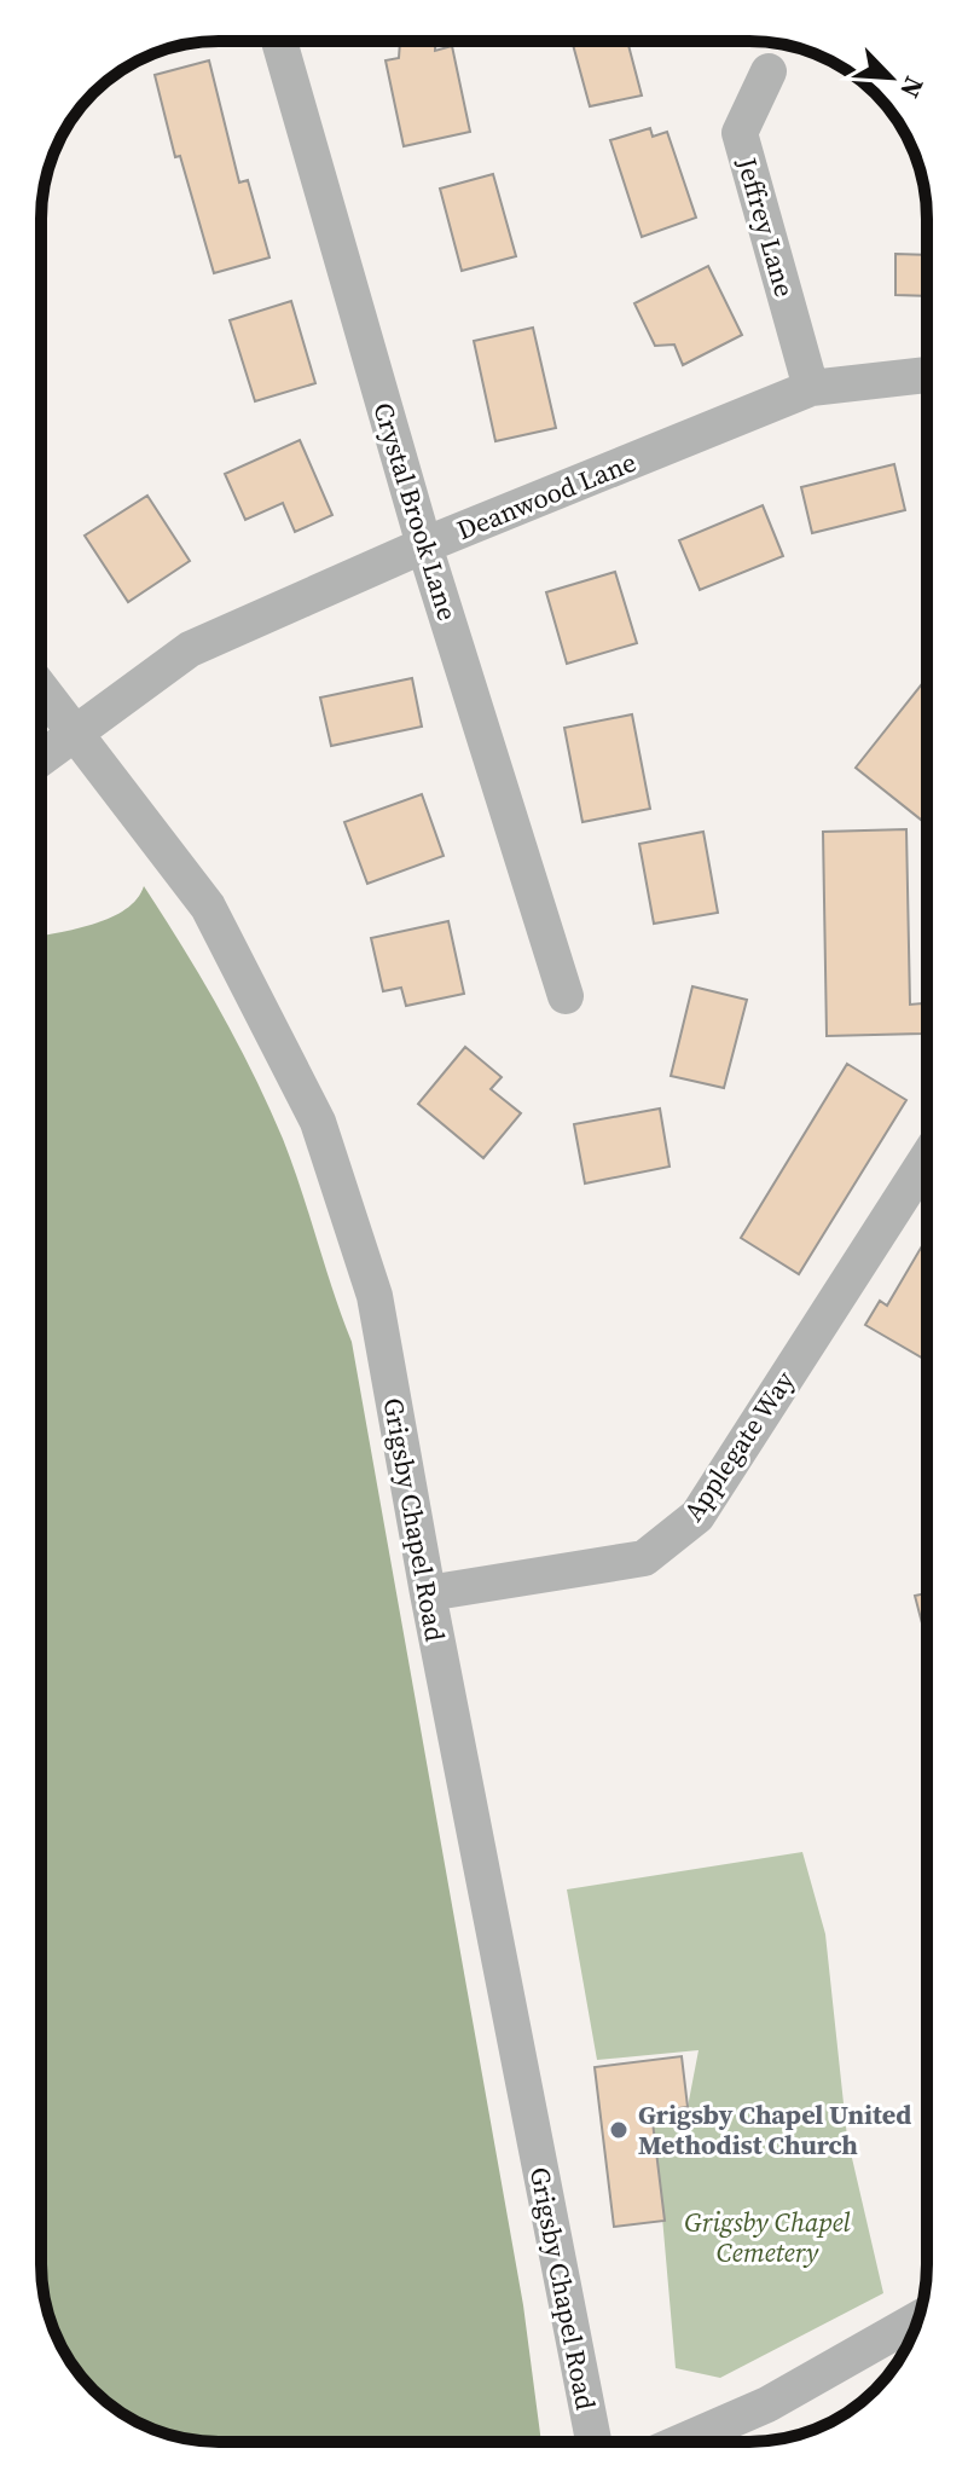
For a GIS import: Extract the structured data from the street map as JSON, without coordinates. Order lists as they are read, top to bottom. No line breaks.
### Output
{"streets":{"street":["Jeffrey Lane","Deanwood Lane","Crystal Brook Lane","Applegate Way","Grigsby Chapel Road"]},"crossings":[["Jeffrey Lane","Deanwood Lane"],["Deanwood Lane","Crystal Brook Lane"],["Deanwood Lane","Grigsby Chapel Road"],["Applegate Way","Grigsby Chapel Road"]],"parks":["Grigsby Chapel Cemetery"],"places":["Grigsby Chapel United Methodist Church"],"north":"bottom right"}
